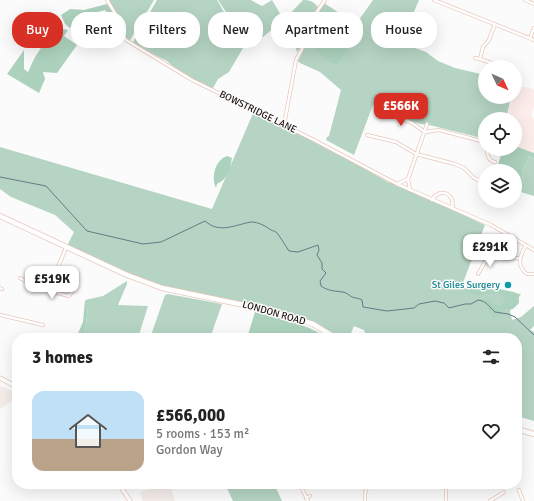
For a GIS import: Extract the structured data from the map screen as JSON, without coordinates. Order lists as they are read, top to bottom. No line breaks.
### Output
{"streets":{"highway":["LONDON ROAD"],"street":["BOWSTRIDGE LANE"]},"places":["St Giles Surgery"],"north":"bottom right","page":{"chip":["Buy","Rent","Filters","New","Apartment","House"],"price":["£566K","£291K","£519K"],"heading":"3 homes","list":[{"name":"£566,000","note":"5 rooms · 153 m² · Gordon Way"}]}}
